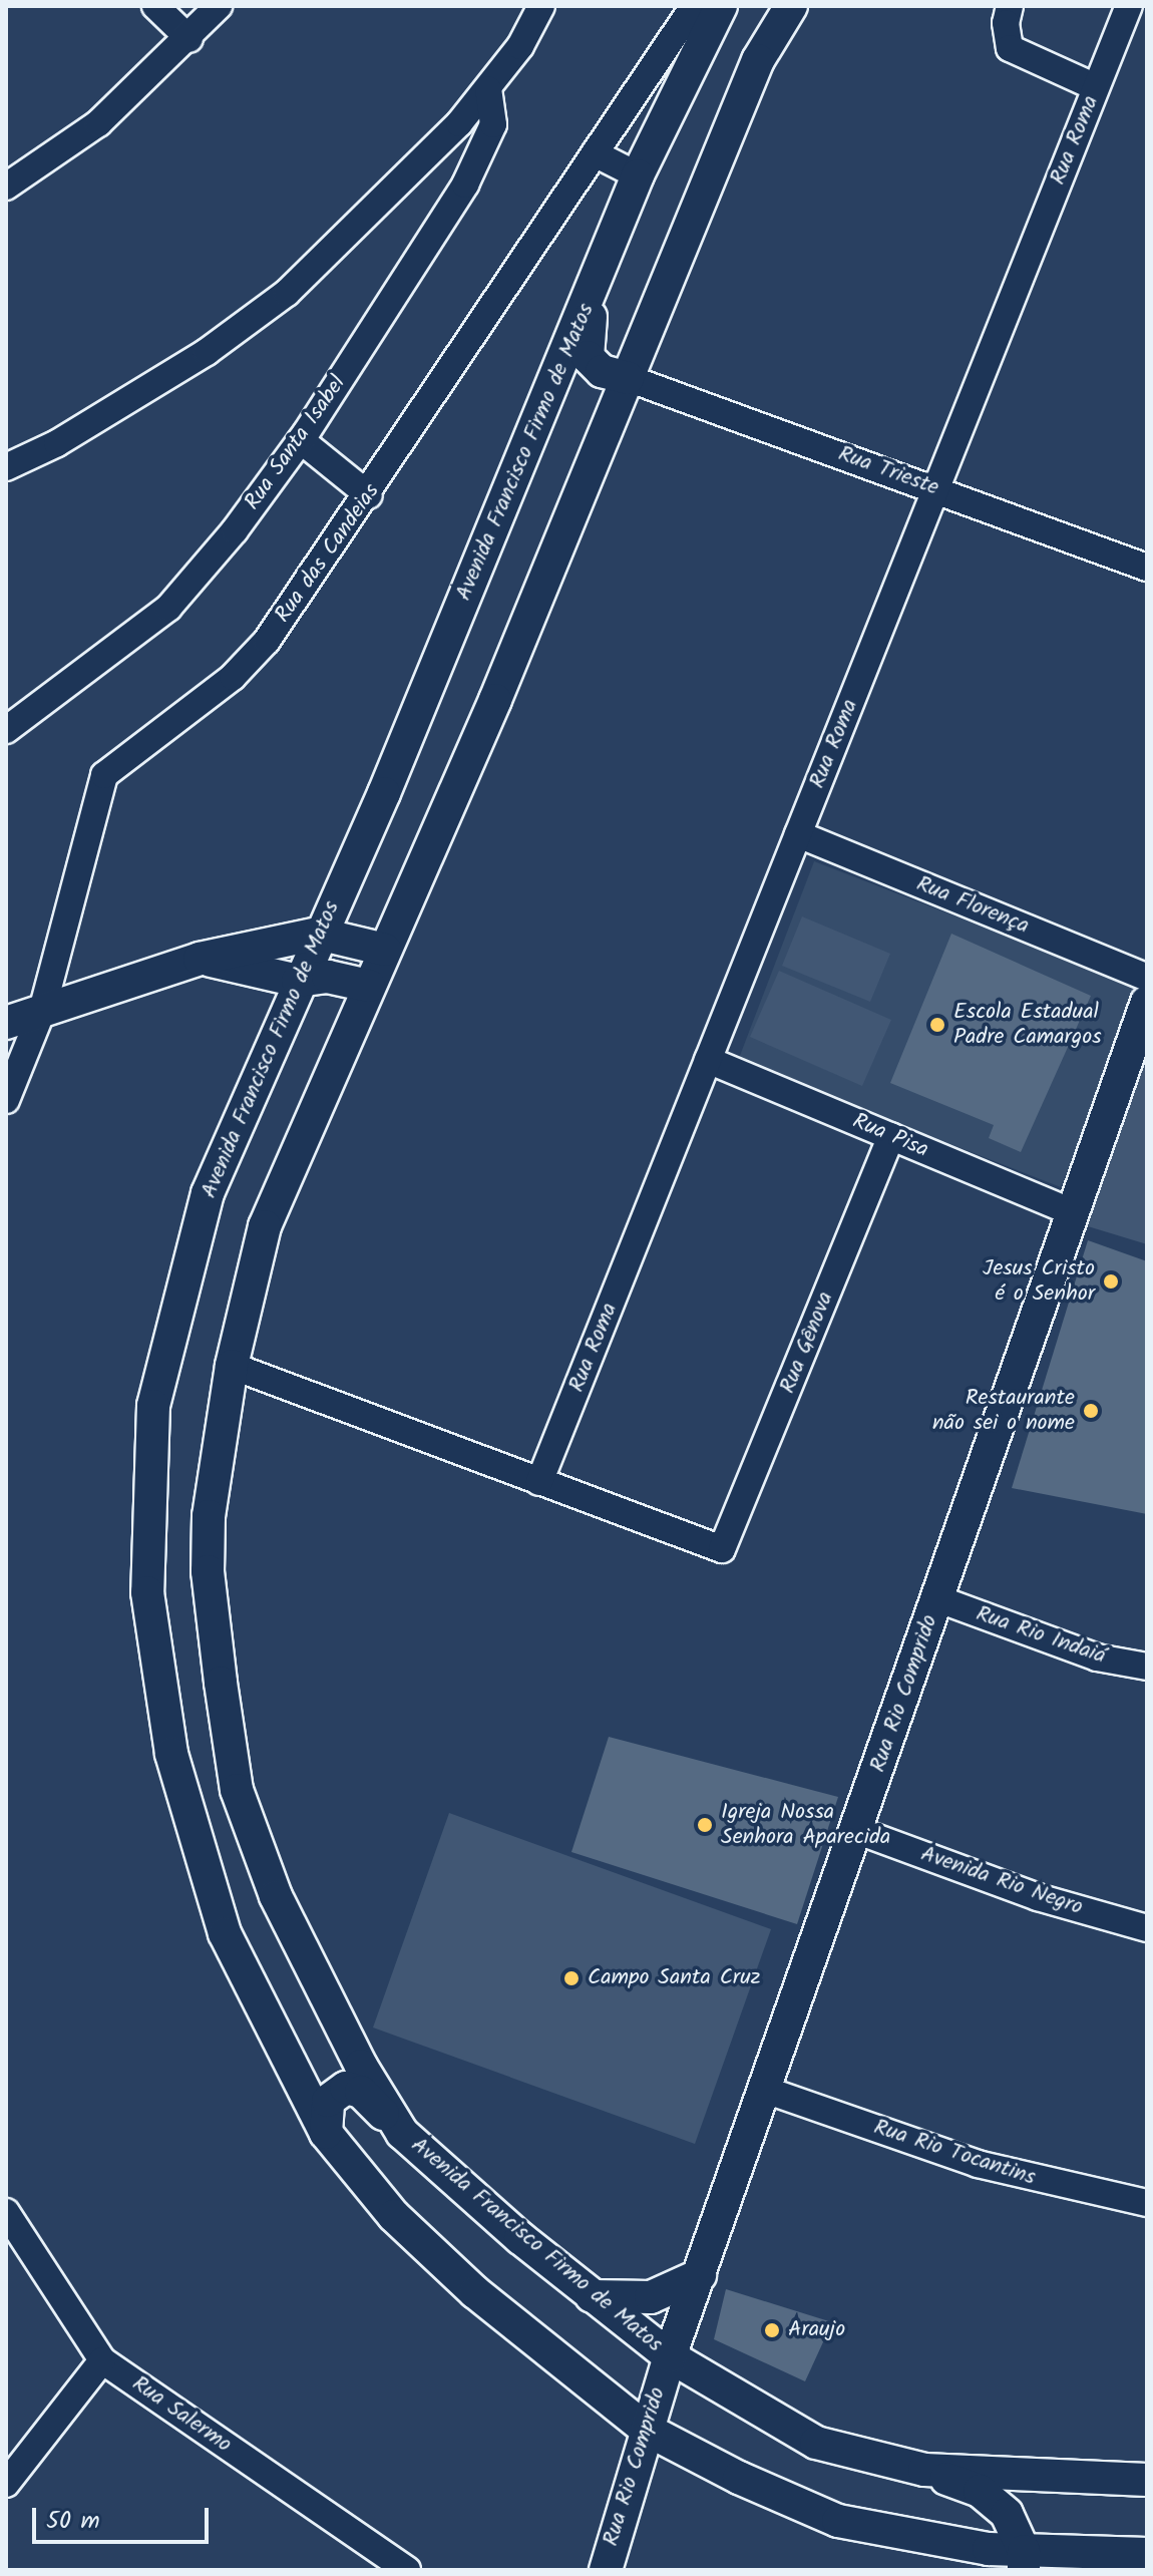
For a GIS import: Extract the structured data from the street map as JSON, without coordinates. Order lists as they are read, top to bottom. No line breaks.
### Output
{"streets":{"street":["Rua Roma","Rua Santa Isabel","Avenida Francisco Firmo de Matos","Rua Trieste","Rua das Candeias","Rua Florença","Rua Pisa","Rua Gênova","Rua Rio Indaiá","Rua Rio Comprido","Avenida Rio Negro","Rua Rio Tocantins","Rua Salermo"]},"crossings":[["Rua Roma","Rua Trieste"],["Rua Roma","Rua Florença"],["Rua Roma","Rua Pisa"],["Rua Roma","Rua Gênova"],["Avenida Francisco Firmo de Matos","Rua Trieste"],["Avenida Francisco Firmo de Matos","Rua Rio Comprido"],["Rua Pisa","Rua Gênova"],["Rua Pisa","Rua Rio Comprido"],["Rua Rio Indaiá","Rua Rio Comprido"],["Rua Rio Comprido","Avenida Rio Negro"],["Rua Rio Comprido","Rua Rio Tocantins"]],"places":["Escola Estadual Padre Camargos","Jesus Cristo é o Senhor","Restaurante não sei o nome","Igreja Nossa Senhora Aparecida","Campo Santa Cruz","Araujo"],"scale_bar":"50 m"}
